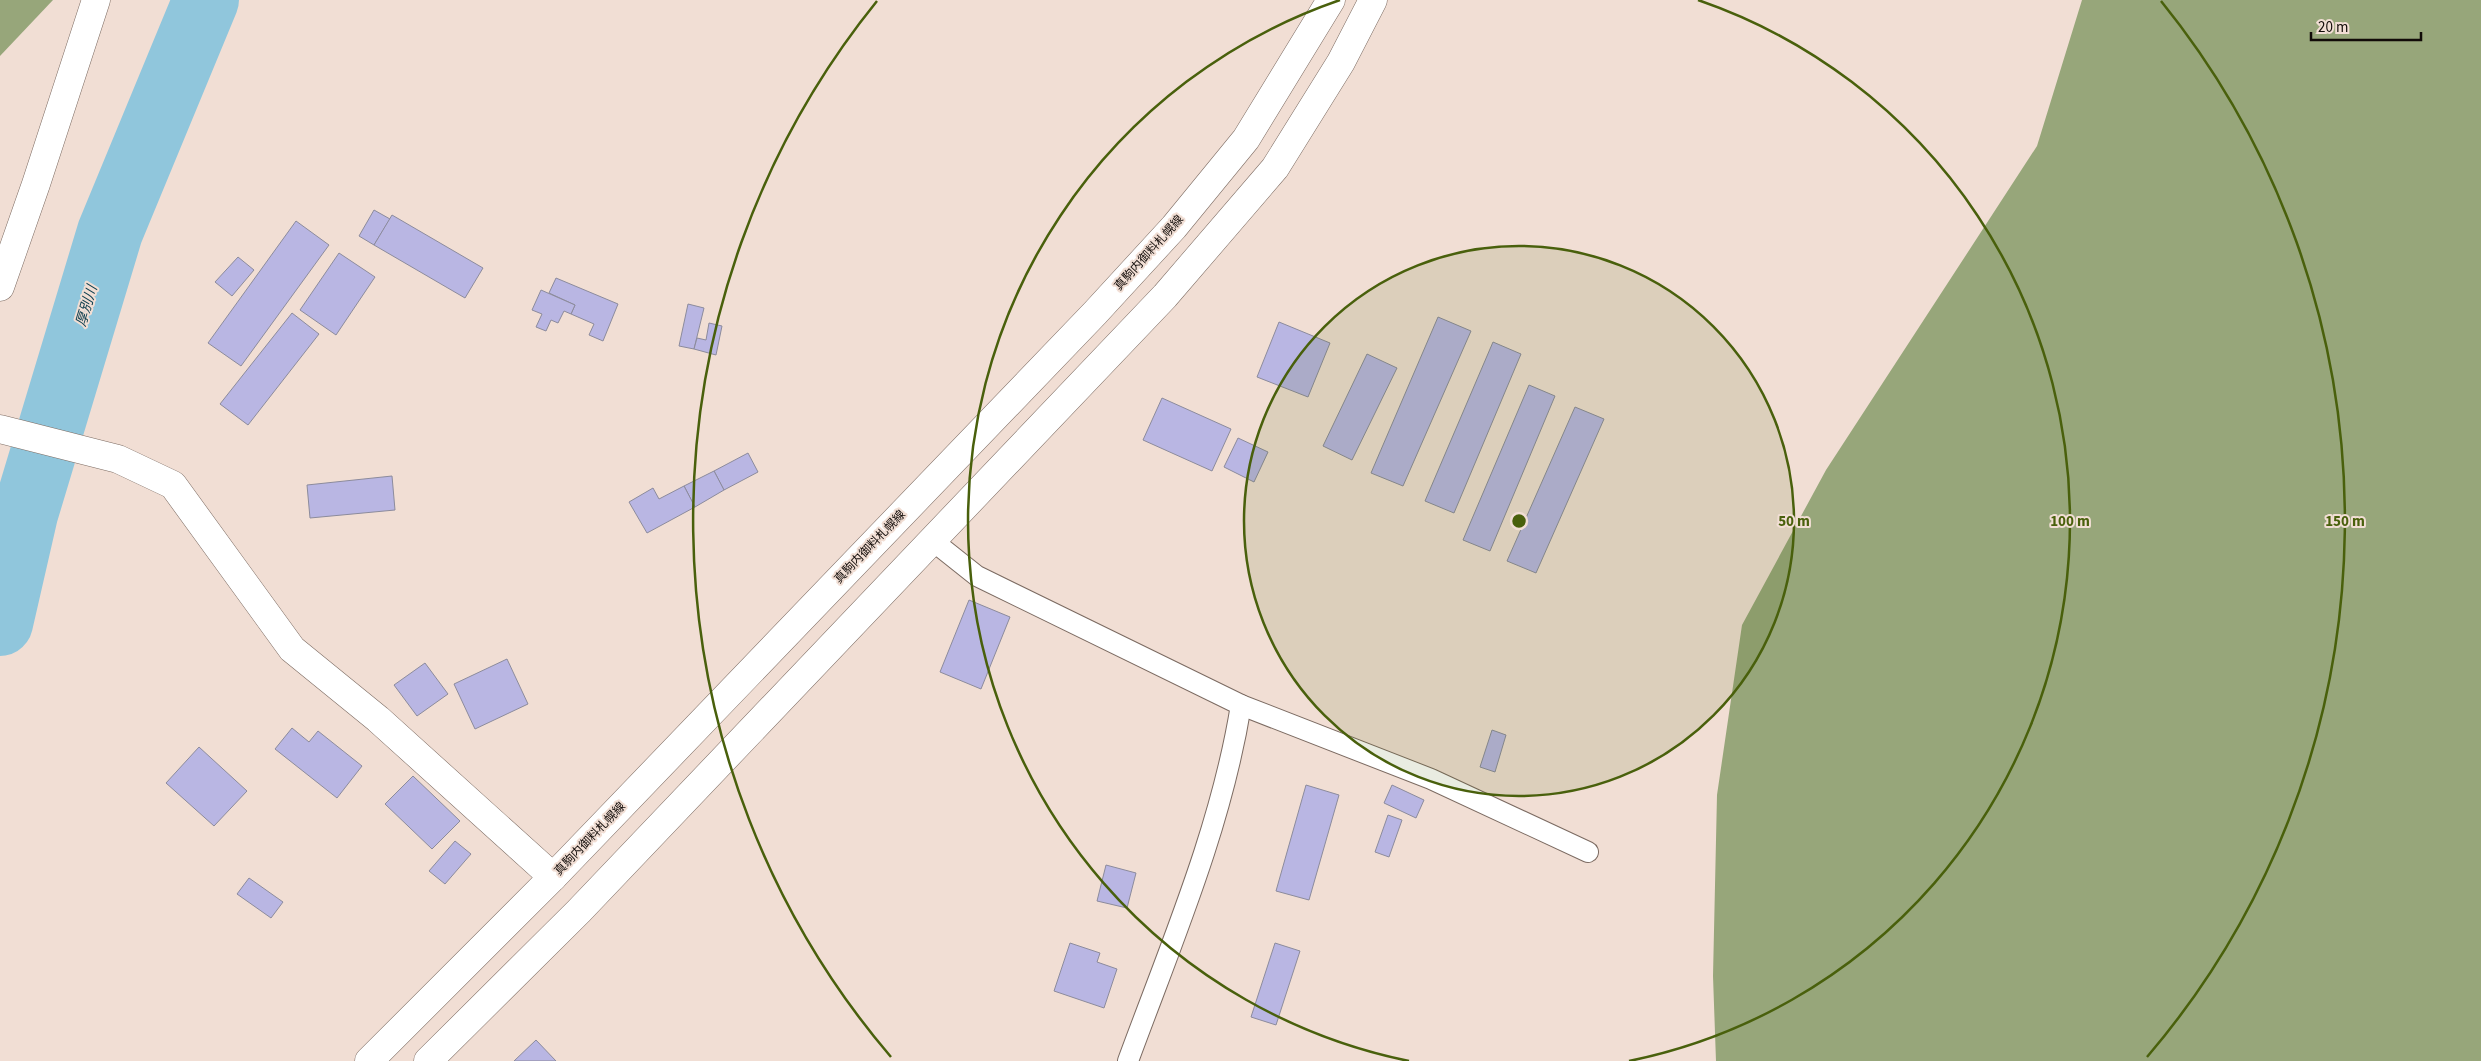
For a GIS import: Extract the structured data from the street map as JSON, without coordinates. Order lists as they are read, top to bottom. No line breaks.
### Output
{"streets":{"main road":["真駒内御料札幌線"]},"water":["厚別川"],"scale_bar":"20 m","rings":["50 m","100 m","150 m"]}
